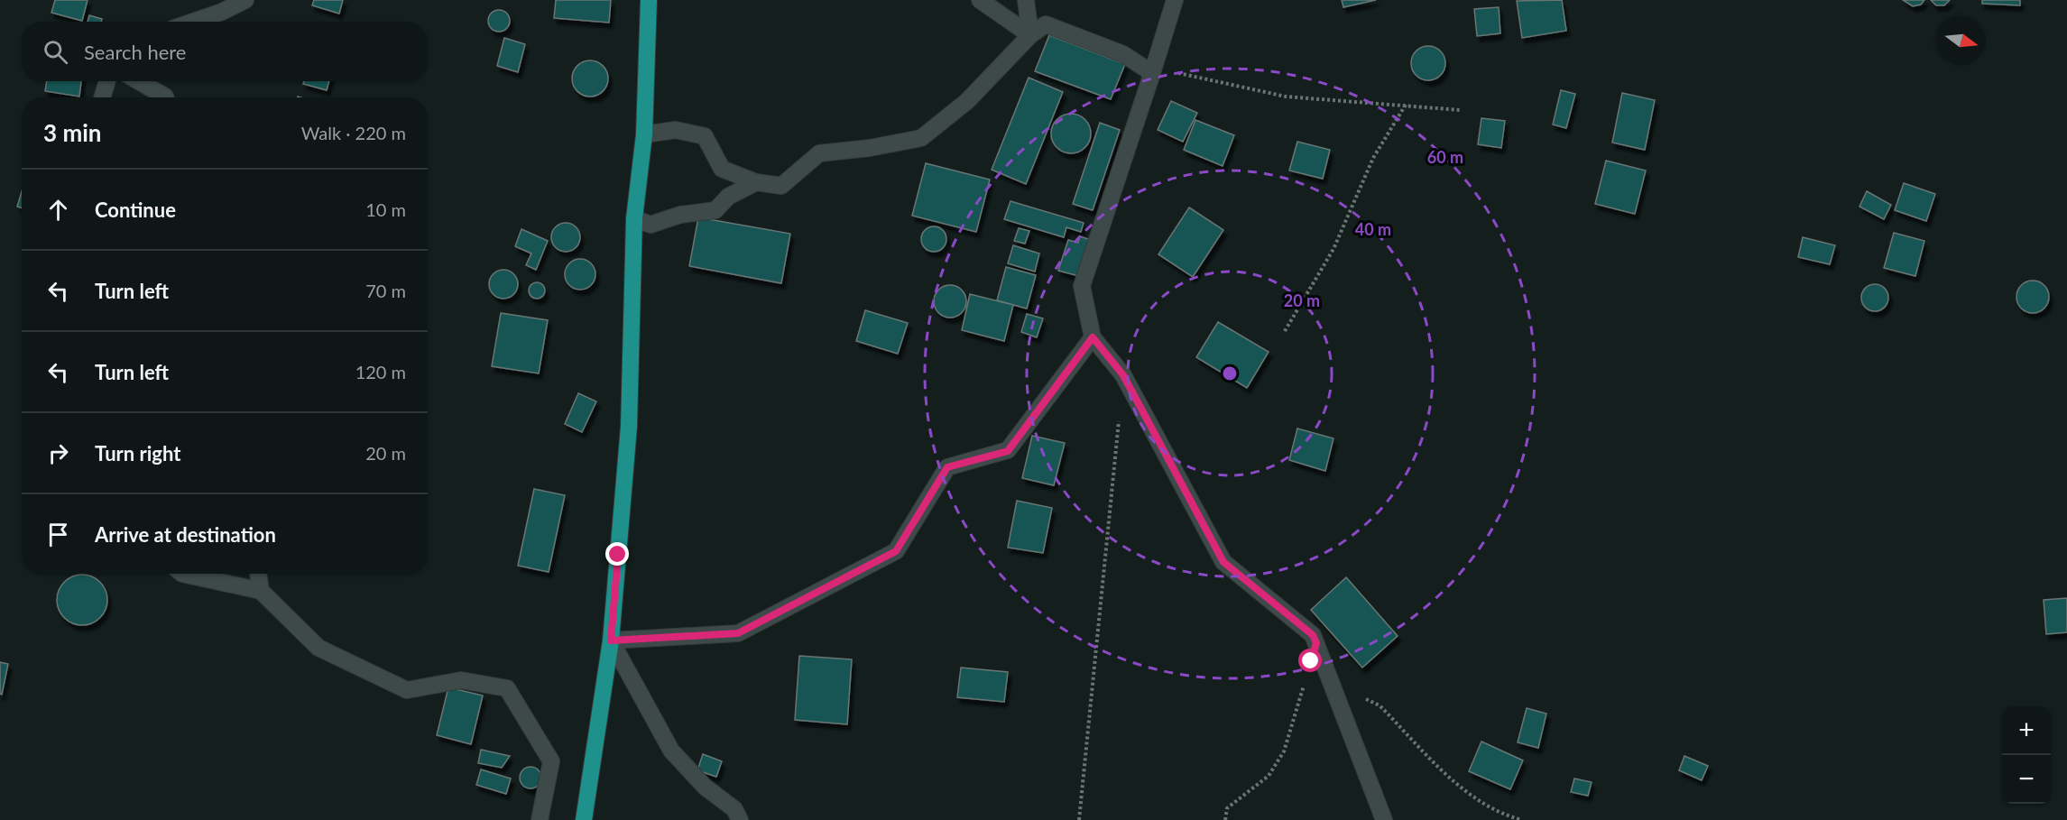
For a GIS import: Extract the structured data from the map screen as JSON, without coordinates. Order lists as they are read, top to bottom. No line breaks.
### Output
{"north":"right","page":{"search":"Search here","heading":["3 min","Walk · 220 m"],"list":[["Continue","10 m"],["Turn left","70 m"],["Turn left","120 m"],["Turn right","20 m"],"Arrive at destination"],"map_buttons":["+","−"]},"rings":["60 m","40 m","20 m"]}
